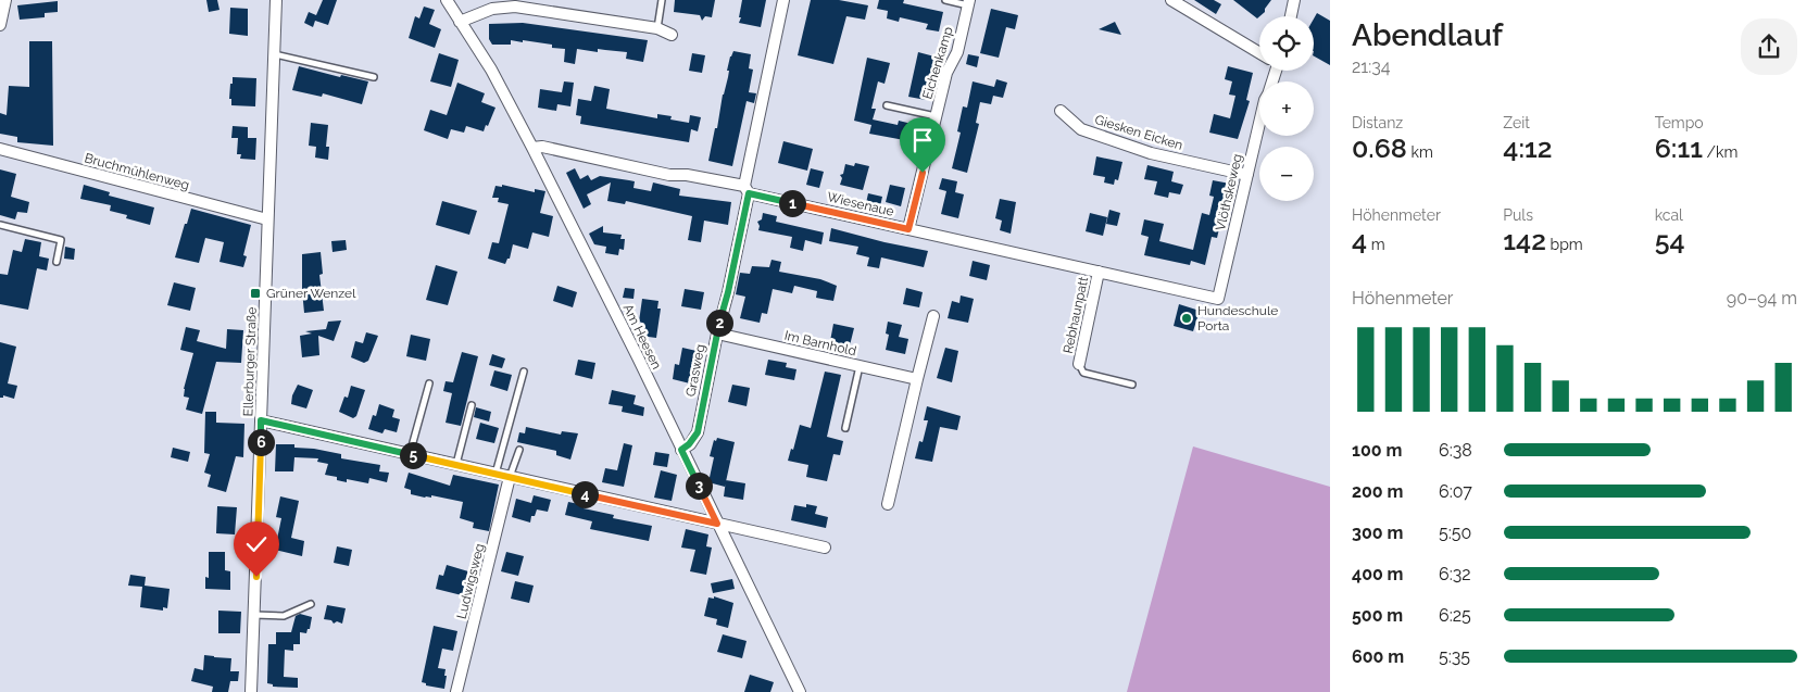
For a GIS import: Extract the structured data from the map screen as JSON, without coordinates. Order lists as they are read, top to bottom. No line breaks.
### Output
{"streets":{"street":["Eichenkamp","Giesken Eicken","Bruchmühlenweg","Vlöthskeweg","Wiesenaue","Rebhaunpatt","Am Heesen","Im Barnhold","Ellerburger Straße","Grasweg","Ludwigsweg"]},"crossings":[["Eichenkamp","Wiesenaue"],["Giesken Eicken","Vlöthskeweg"],["Bruchmühlenweg","Ellerburger Straße"],["Vlöthskeweg","Wiesenaue"],["Wiesenaue","Rebhaunpatt"],["Wiesenaue","Am Heesen"],["Wiesenaue","Grasweg"],["Am Heesen","Grasweg"],["Im Barnhold","Grasweg"]],"places":{"transit":["Grüner Wenzel"],"other":["Hundeschule Porta"]},"page":{"heading":["Abendlauf","21:34"],"map_buttons":["+","−"],"stats":[["Distanz","0.68 km"],["Zeit","4:12"],["Tempo","6:11 /km"],["Höhenmeter","4 m"],["Puls","142 bpm"],["kcal","54"]],"pins":["1","2","6","5","3","4"],"chart":["Höhenmeter","90–94 m"],"list":[{"name":"100 m","note":"6:38"},{"name":"200 m","note":"6:07"},{"name":"300 m","note":"5:50"},{"name":"400 m","note":"6:32"},{"name":"500 m","note":"6:25"},{"name":"600 m","note":"5:35"}]}}
